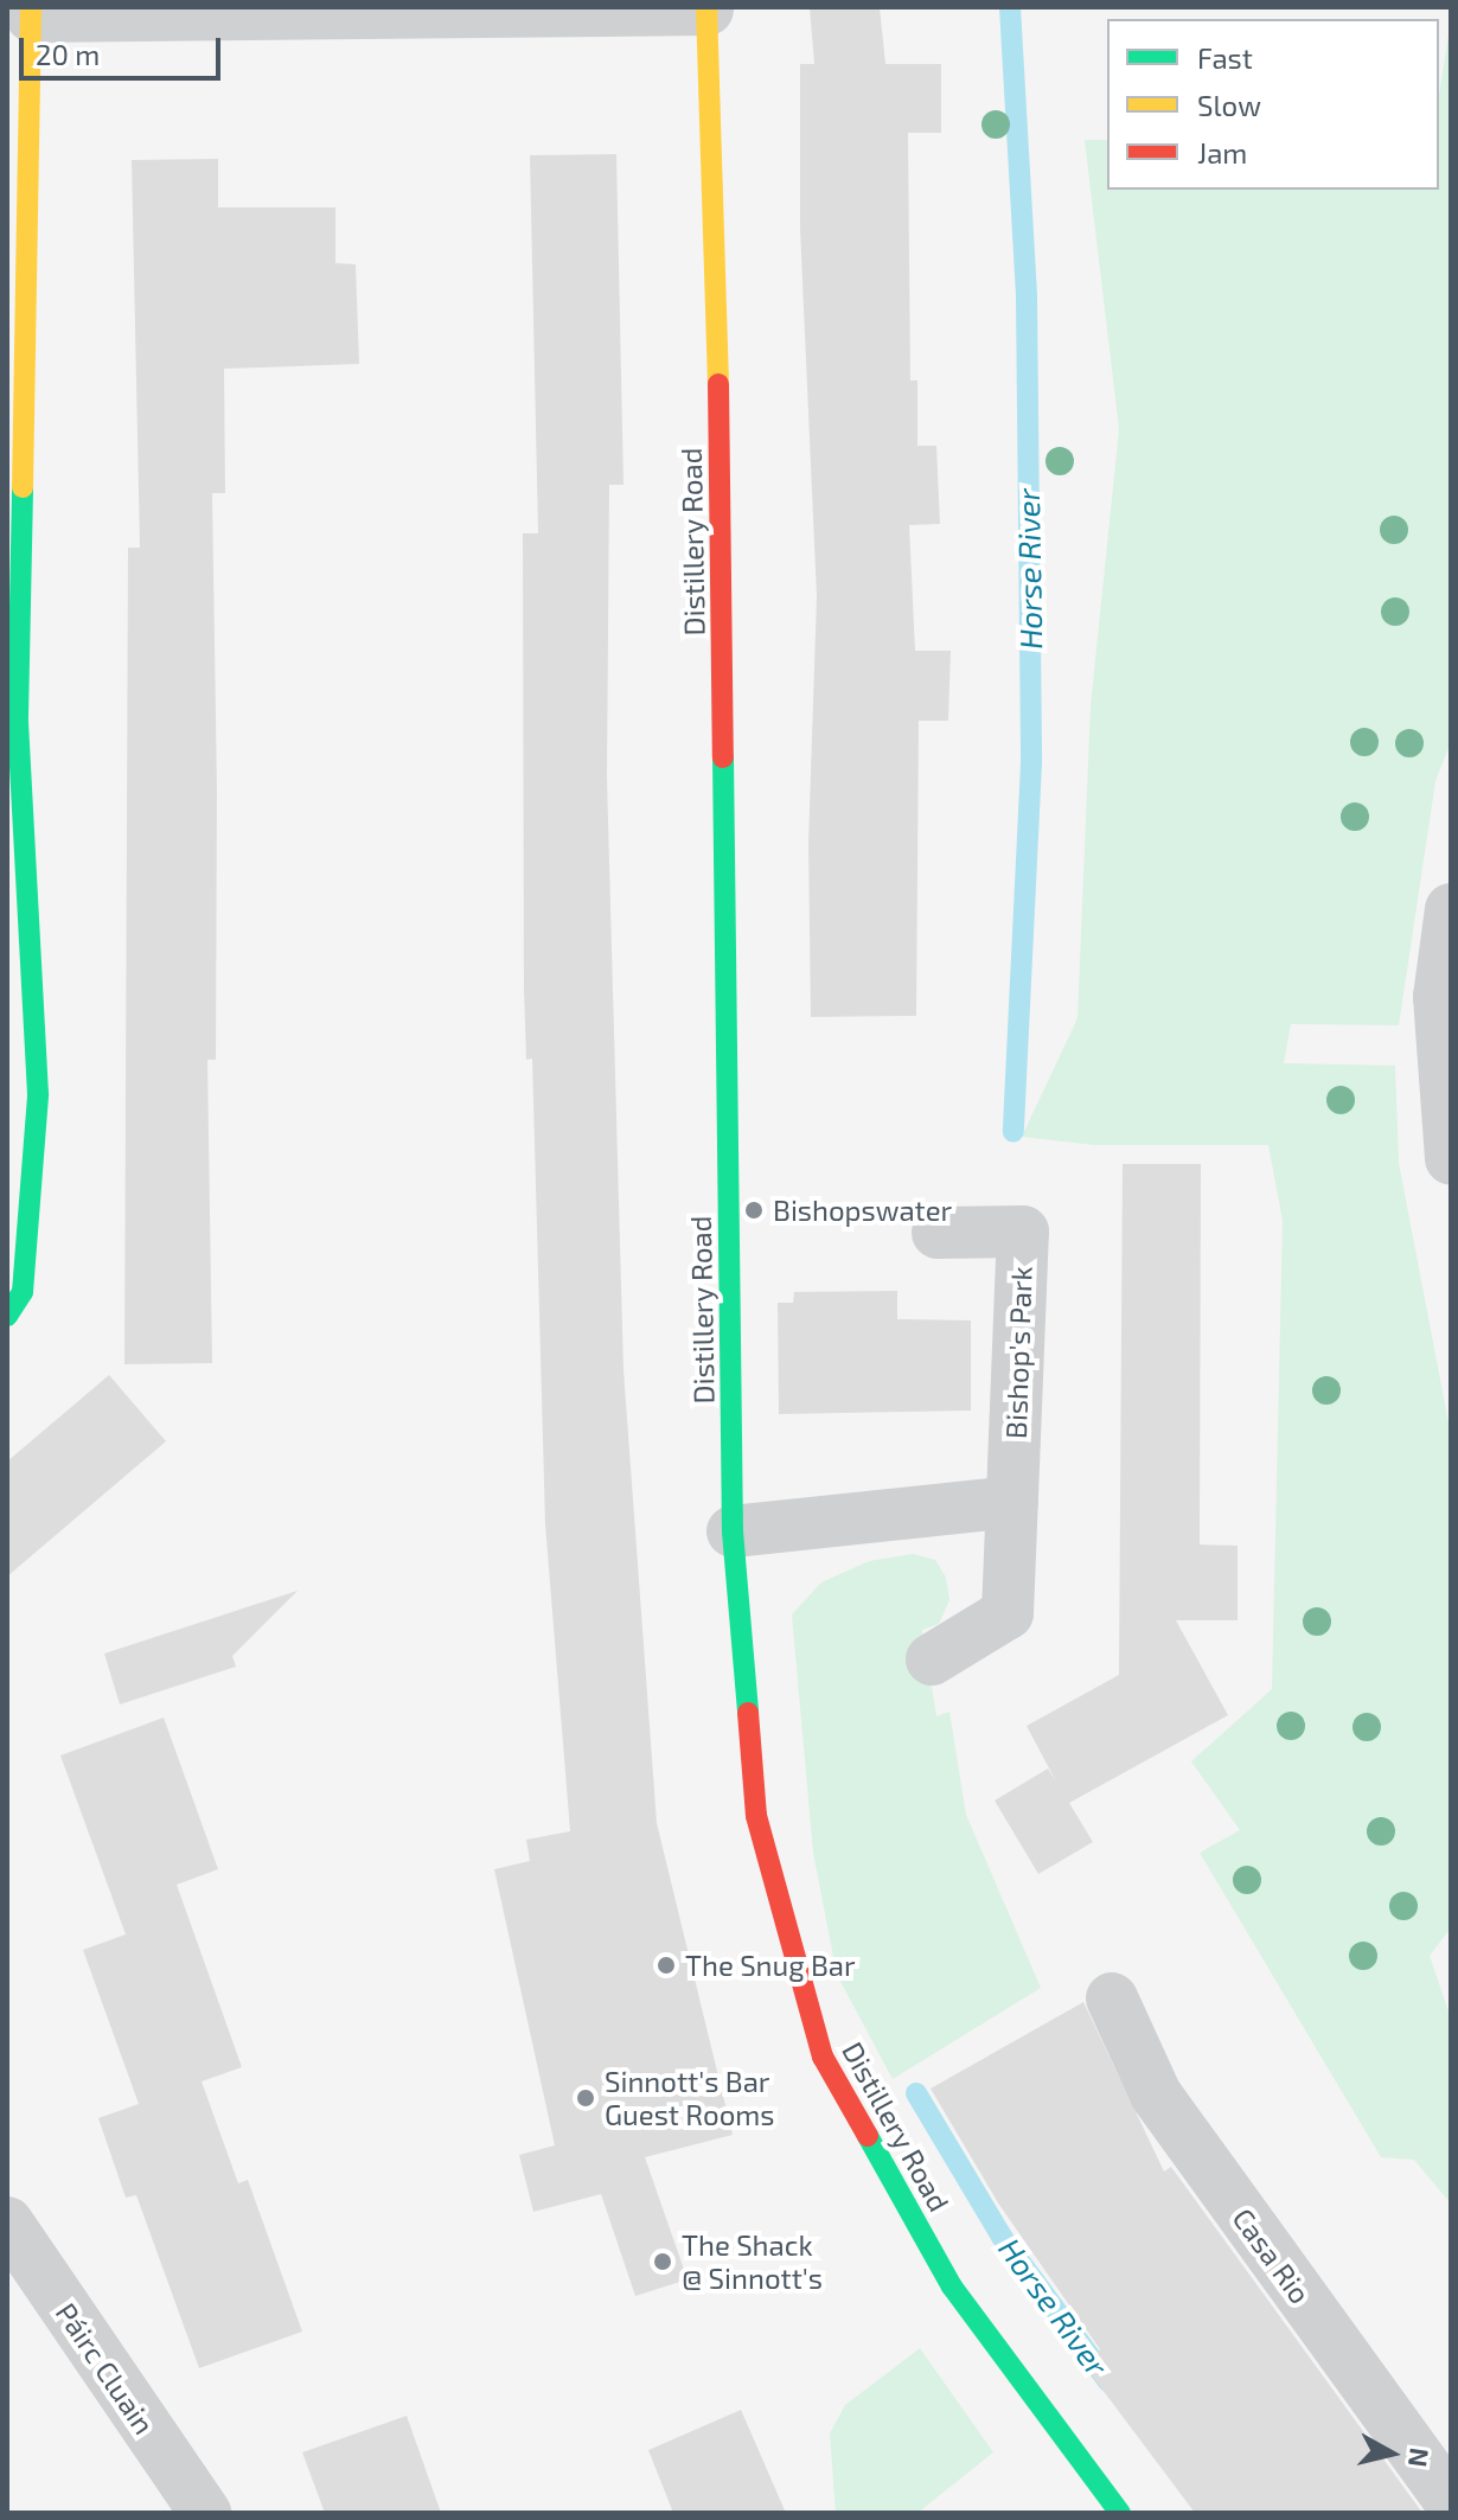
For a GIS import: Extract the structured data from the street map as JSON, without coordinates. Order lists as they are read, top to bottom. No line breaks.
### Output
{"streets":{"main road":["Distillery Road"],"street":["Bishop's Park","Casa Rio","Páirc Cluain"]},"water":["Horse River"],"places":["Bishopswater","The Snug Bar","Sinnott's Bar Guest Rooms","The Shack @ Sinnott's"],"legend":["Fast","Slow","Jam"],"scale_bar":"20 m","north":"right"}
